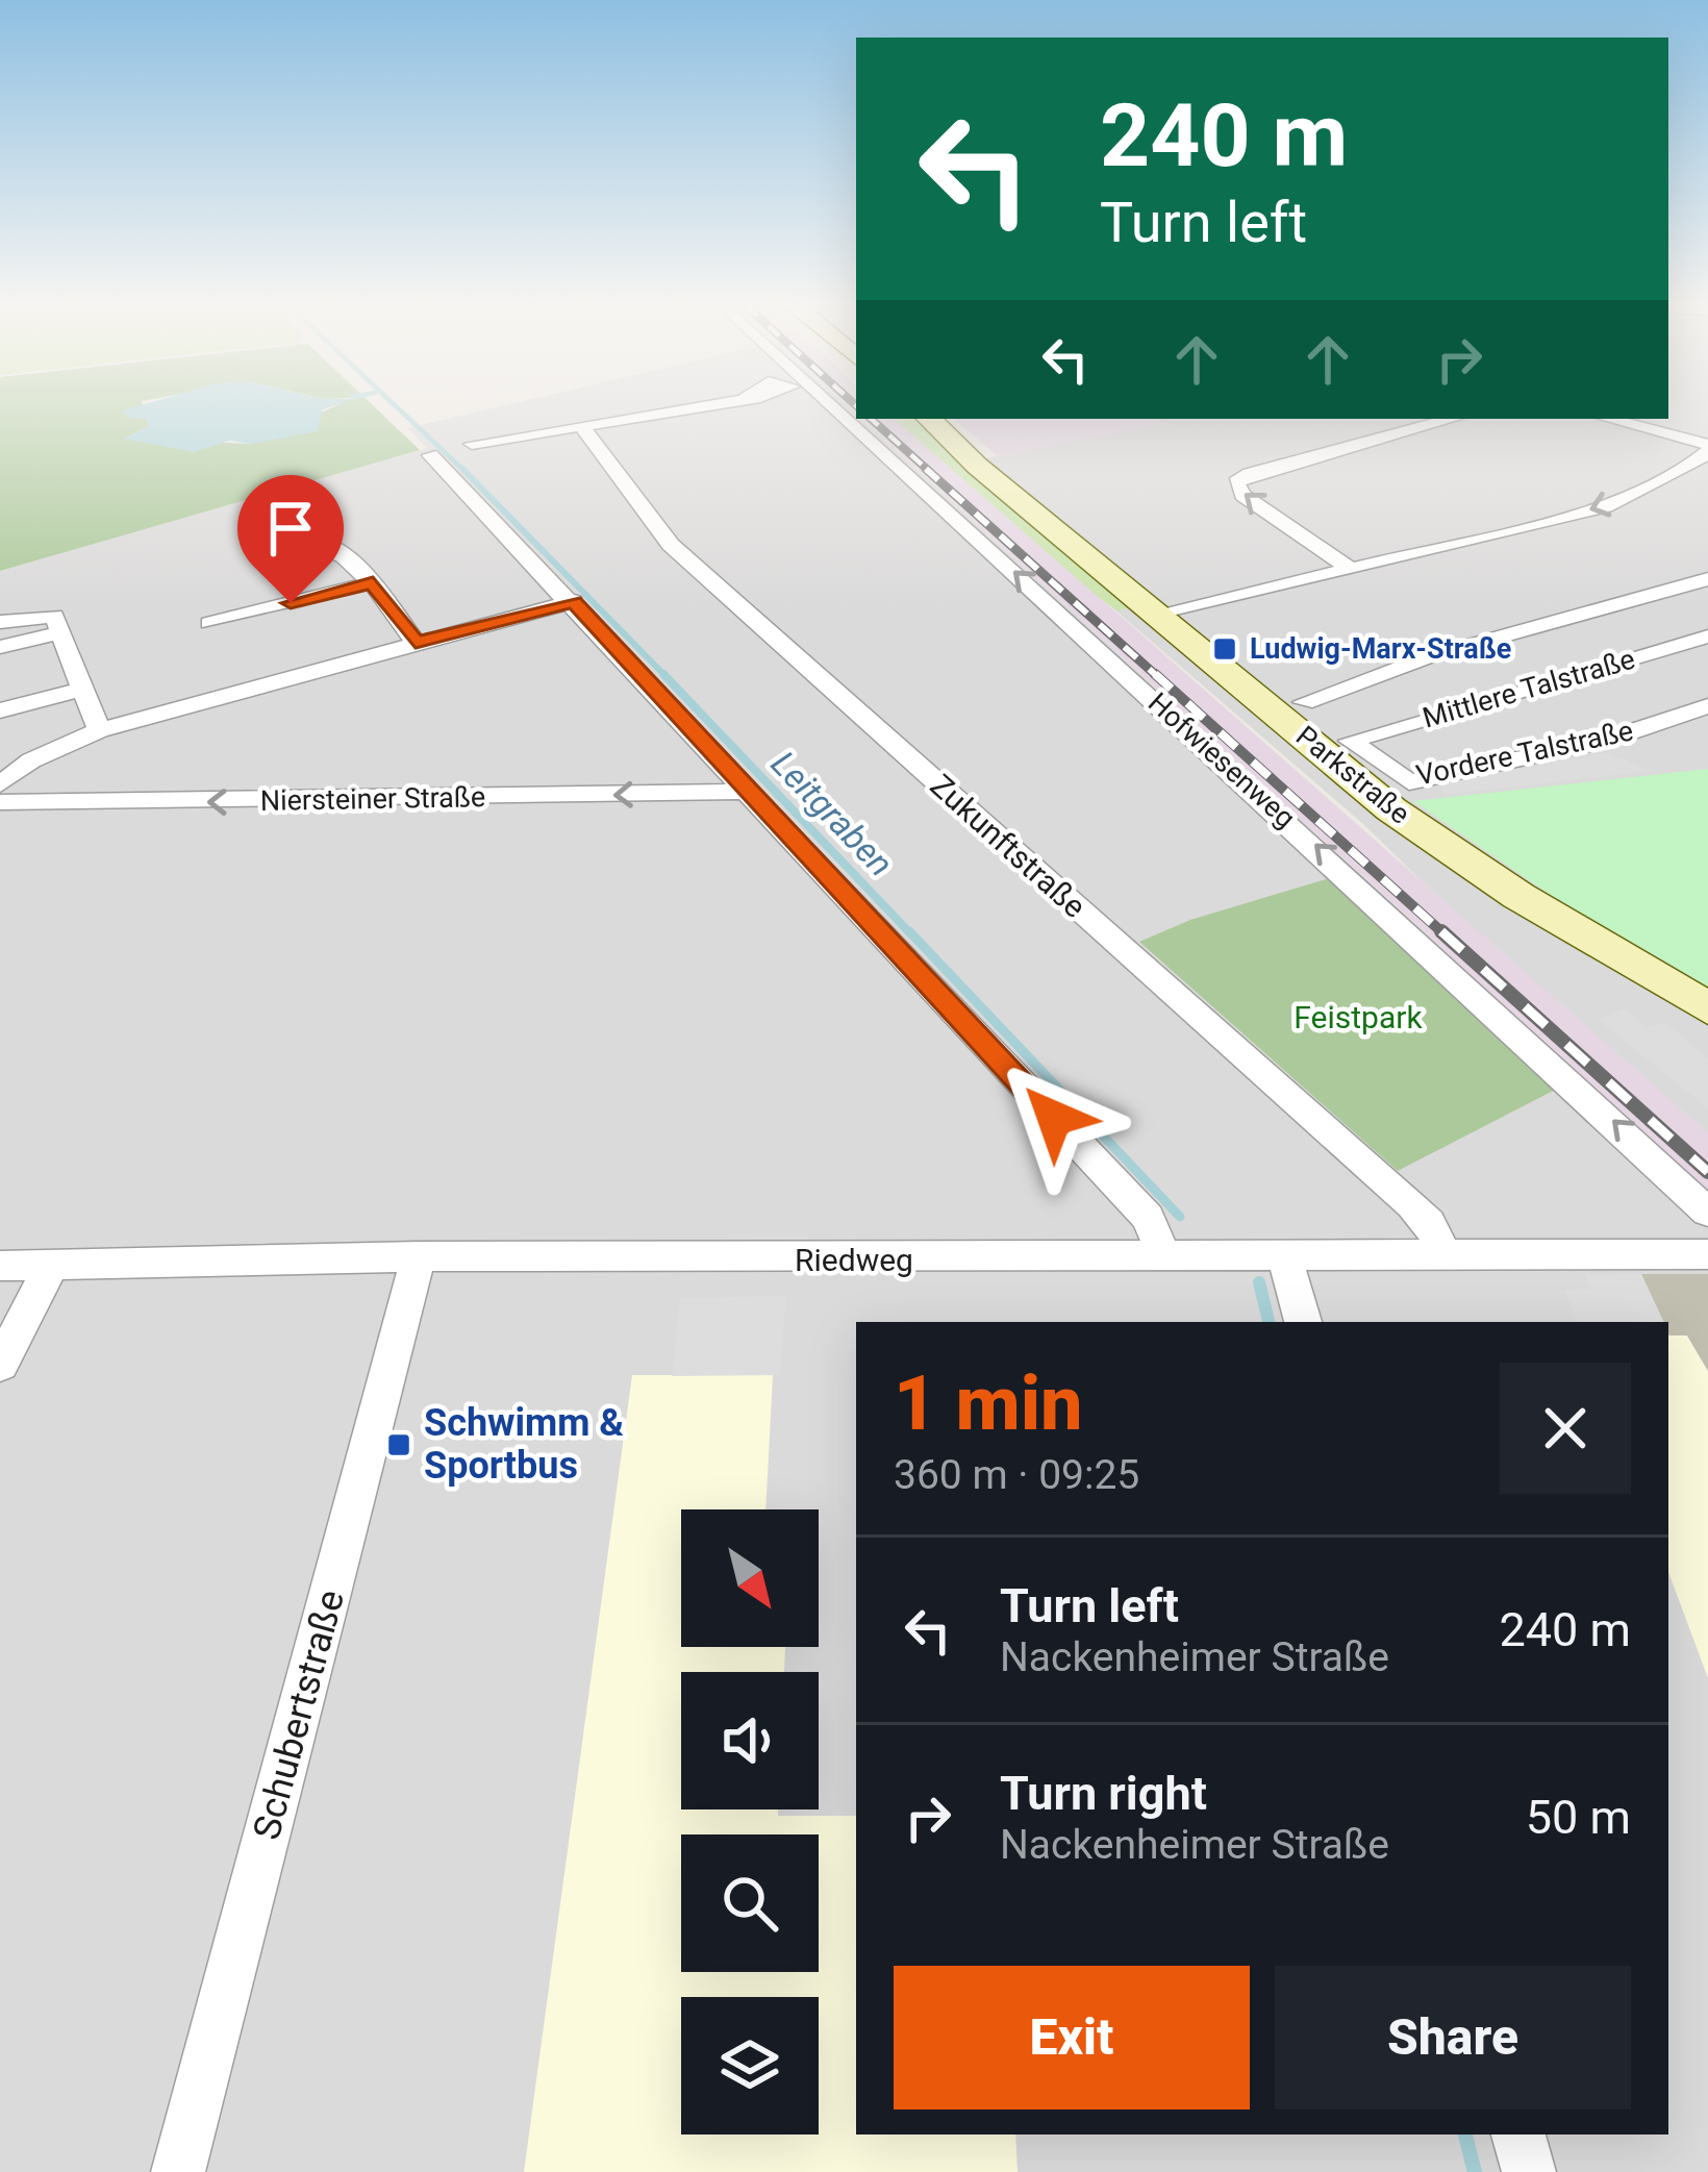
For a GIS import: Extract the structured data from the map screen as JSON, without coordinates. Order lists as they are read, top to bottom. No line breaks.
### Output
{"streets":{"main road":["Parkstraße"],"street":["Mittlere Talstraße","Vordere Talstraße","Hofwiesenweg","Niersteiner Straße","Zukunftstraße","Riedweg","Schubertstraße"]},"crossings":[["Mittlere Talstraße","Vordere Talstraße"],["Zukunftstraße","Riedweg"],["Riedweg","Schubertstraße"]],"one_way":["Hofwiesenweg"],"water":["Leitgraben"],"parks":["Feistpark"],"places":{"transit":["Ludwig-Marx-Straße","Schwimm & Sportbus"]},"north":"bottom right","page":{"turn":["240 m","Turn left"],"heading":["1 min","360 m · 09:25"],"list":[{"name":"Turn left","note":"Nackenheimer Straße","value":"240 m"},{"name":"Turn right","note":"Nackenheimer Straße","value":"50 m"}],"buttons":["Exit","Share"]}}
